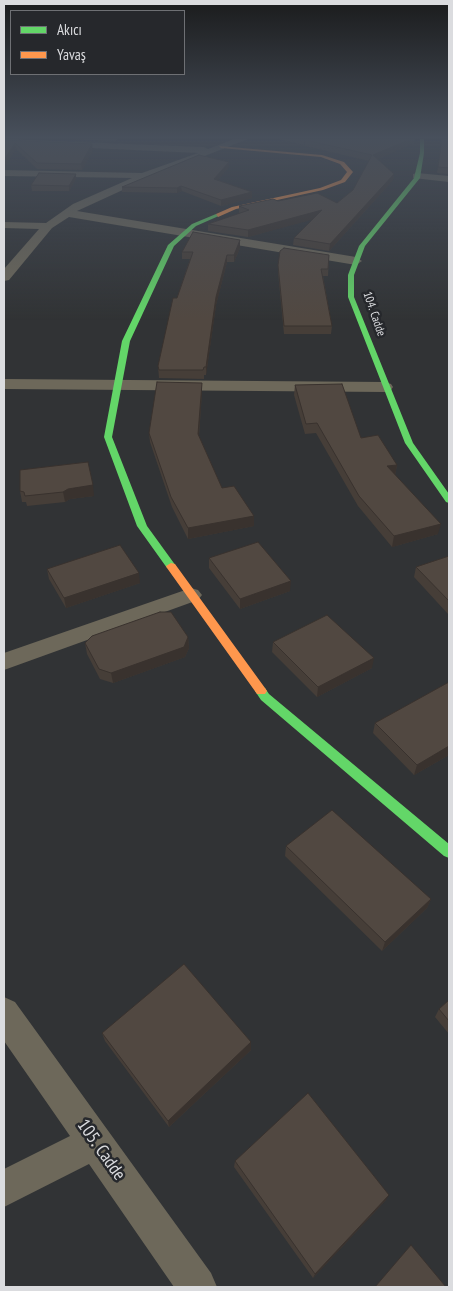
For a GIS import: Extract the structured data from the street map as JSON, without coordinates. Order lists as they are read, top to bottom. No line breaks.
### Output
{"streets":{"street":["104. Cadde","105. Cadde"]},"legend":["Akıcı","Yavaş"]}
